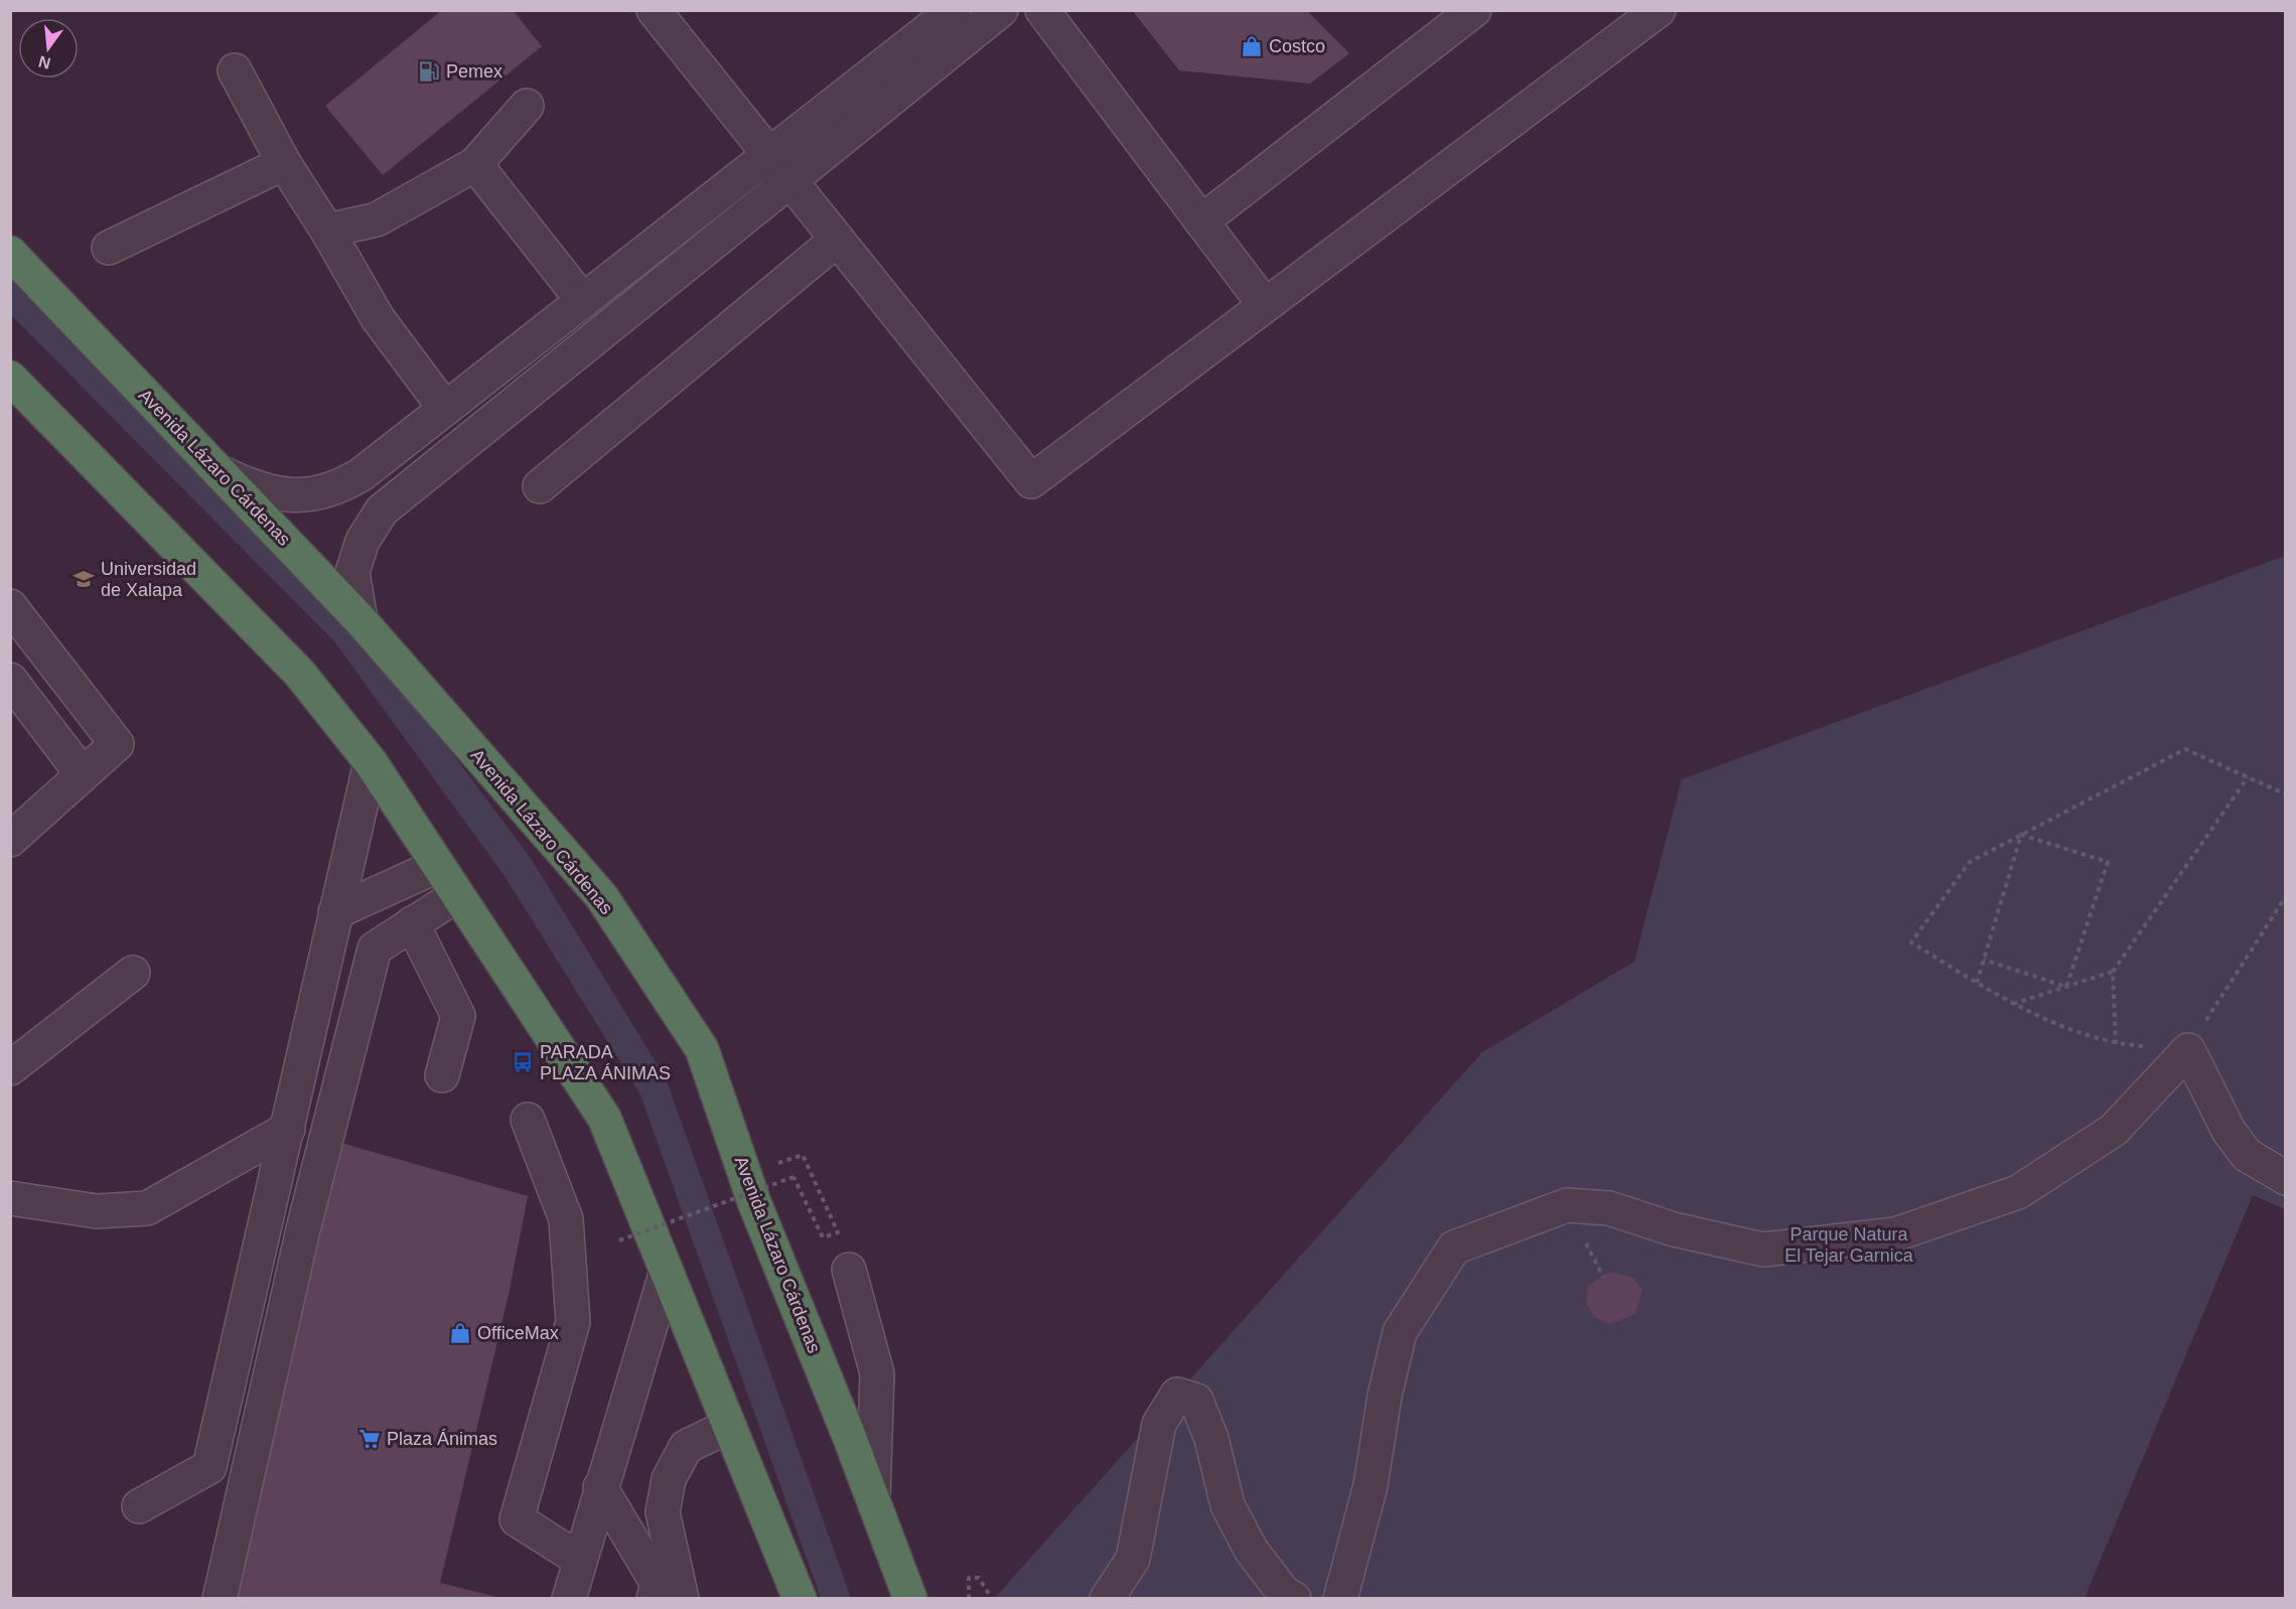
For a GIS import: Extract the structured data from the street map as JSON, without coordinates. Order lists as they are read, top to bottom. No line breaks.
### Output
{"streets":{"highway":["Avenida Lázaro Cárdenas"]},"parks":["Parque Natura El Tejar Garnica"],"places":{"shop":["Costco","OfficeMax"],"fuel station":["Pemex"],"school or university":["Universidad de Xalapa"],"bus stop":["PARADA PLAZA ÁNIMAS"],"supermarket":["Plaza Ánimas"]},"north":"bottom"}
